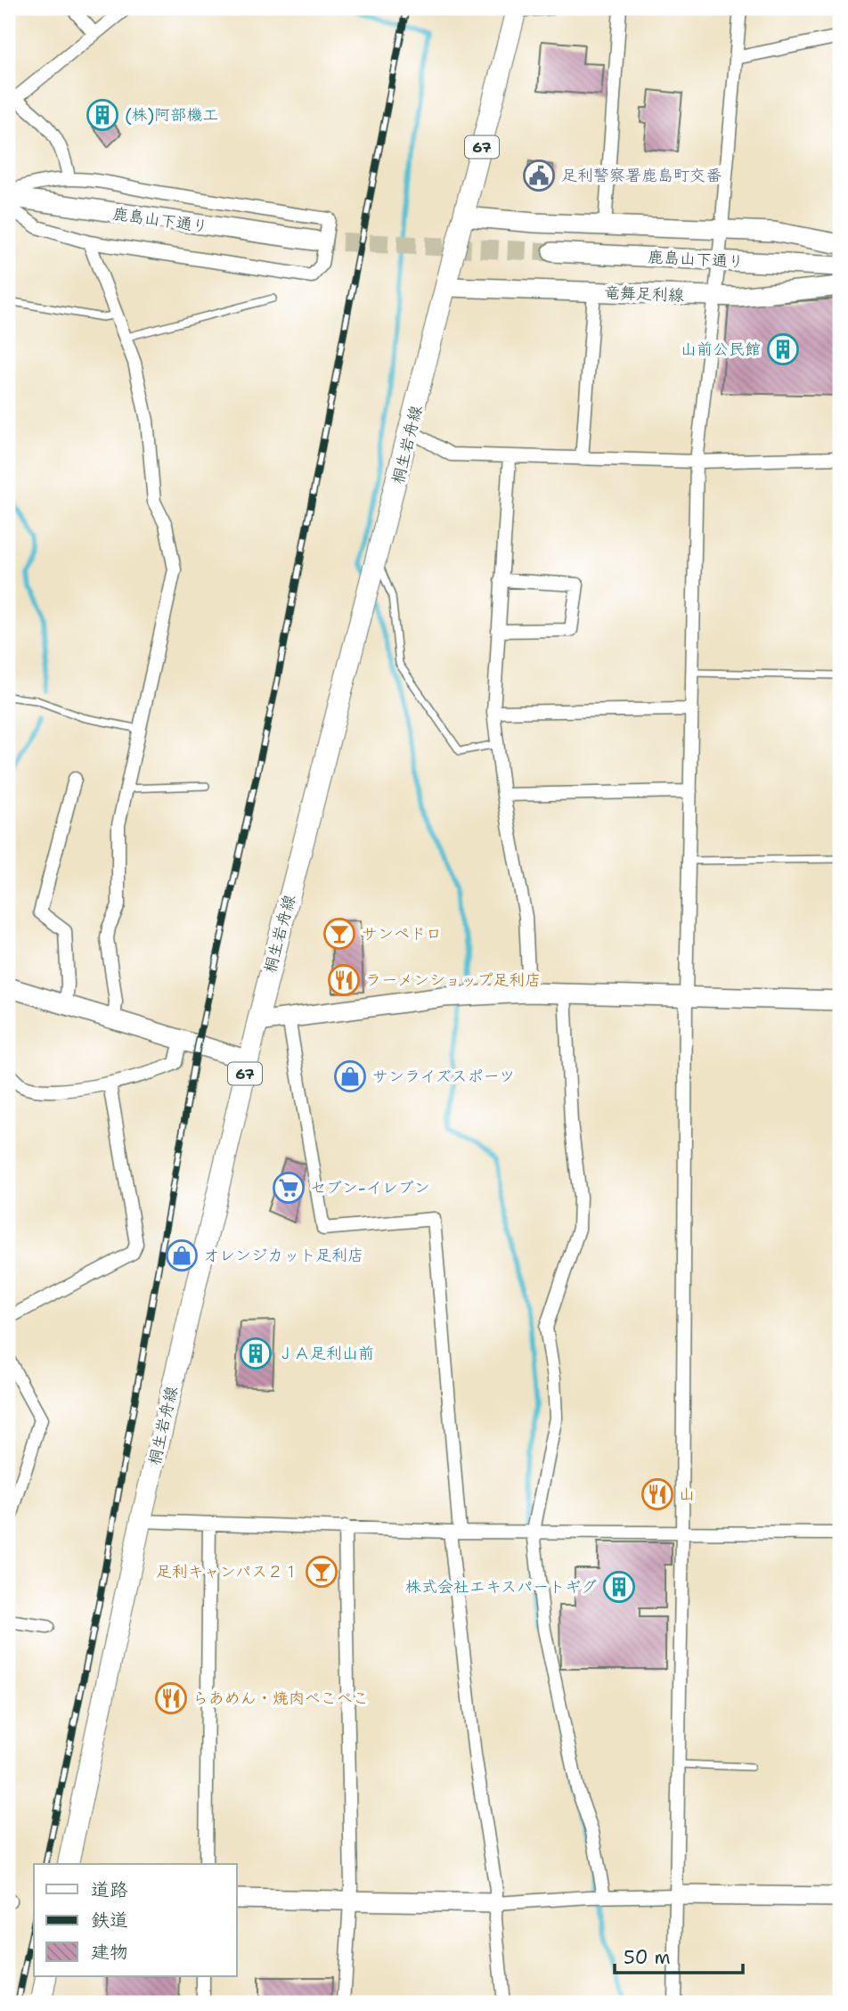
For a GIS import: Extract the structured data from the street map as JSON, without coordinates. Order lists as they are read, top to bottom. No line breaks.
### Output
{"streets":{"main road":["67","鹿島山下通り","竜舞足利線","桐生岩舟線"]},"crossings":[["竜舞足利線","桐生岩舟線"]],"places":{"building":["(株)阿部機工","山前公民館","ＪＡ足利山前","株式会社エキスパートギグ"],"public building":["足利警察署鹿島町交番"],"bar":["サンペドロ","足利キャンパス２１"],"restaurant":["ラーメンショップ足利店","山","らあめん・焼肉ぺこぺこ"],"shop":["サンライズスポーツ","オレンジカット足利店"],"supermarket":["セブン-イレブン"]},"legend":["道路","鉄道","建物"],"scale_bar":"50 m"}
